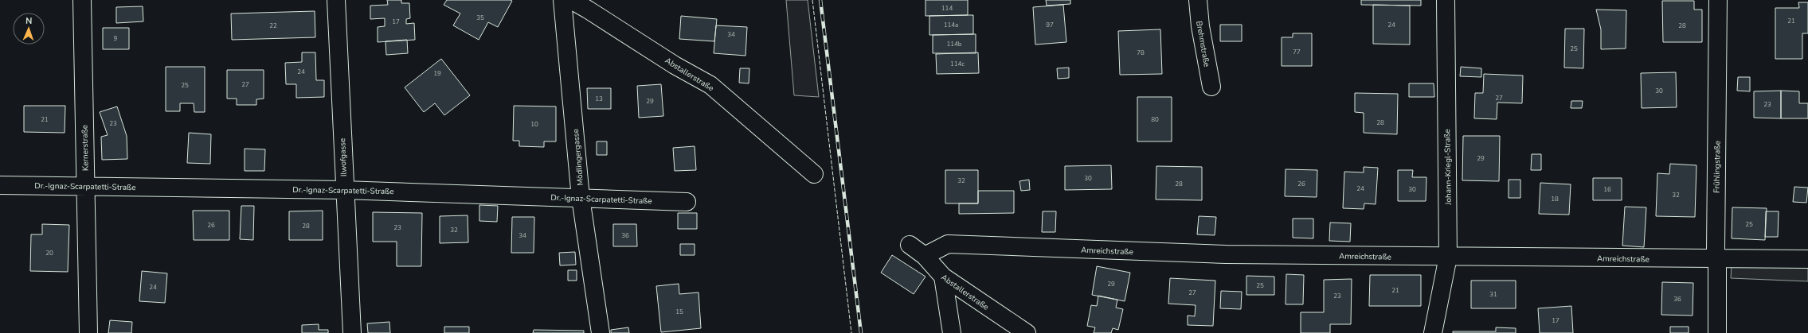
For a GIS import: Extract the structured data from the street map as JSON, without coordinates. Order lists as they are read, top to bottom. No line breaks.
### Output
{"streets":{"street":["Brehmstraße","Abstallerstraße","Kernerstraße","Ilwofgasse","Mödlingergasse","Johann-Kriegl-Straße","Frühlingstraße","Dr.-Ignaz-Scarpatetti-Straße","Amreichstraße"]},"crossings":[["Abstallerstraße","Amreichstraße"],["Kernerstraße","Dr.-Ignaz-Scarpatetti-Straße"],["Ilwofgasse","Dr.-Ignaz-Scarpatetti-Straße"],["Mödlingergasse","Dr.-Ignaz-Scarpatetti-Straße"],["Johann-Kriegl-Straße","Amreichstraße"],["Frühlingstraße","Amreichstraße"]],"house_numbers":["114","35","21","17","114a","97","24","22","28","34","9","114b","25","77","78","114c","24","19","27","25","30","27","13","29","23","21","80","28","23","10","29","30","32","28","26","24","30","16","32","18","25","26","28","23","32","34","36","20","29","25","24","21","27","31","23","36","15","17"],"north":"top"}
